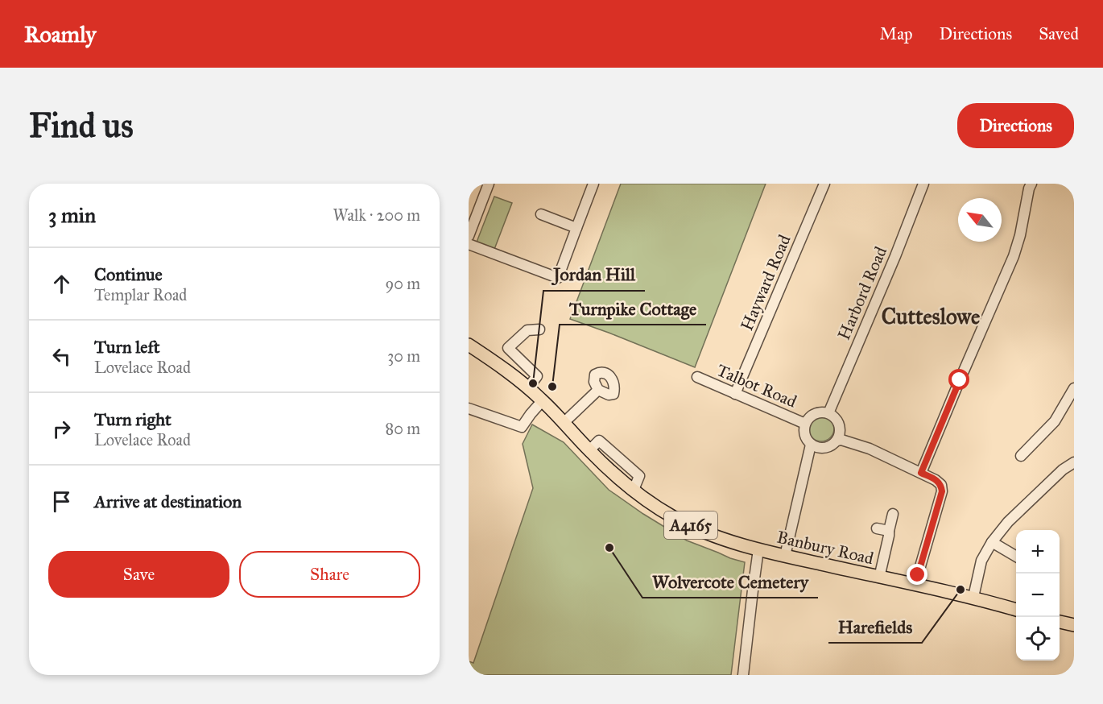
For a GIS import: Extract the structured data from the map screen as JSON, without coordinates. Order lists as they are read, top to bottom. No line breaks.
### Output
{"streets":{"main road":["A4165","Banbury Road"],"street":["Hayward Road","Harbord Road","Talbot Road"]},"crossings":[["Hayward Road","Talbot Road"],["Harbord Road","Talbot Road"]],"districts":["Cutteslowe"],"places":["Jordan Hill","Turnpike Cottage","Wolvercote Cemetery","Harefields"],"north":"top left","page":{"header":"Roamly","nav":["Map","Directions","Saved"],"buttons":["Directions",["Save","Share"]],"title":"Find us","heading":["3 min","Walk · 200 m"],"list":[["Continue","Templar Road","90 m"],["Turn left","Lovelace Road","30 m"],["Turn right","Lovelace Road","80 m"],"Arrive at destination"],"map_buttons":["+","−"]}}
